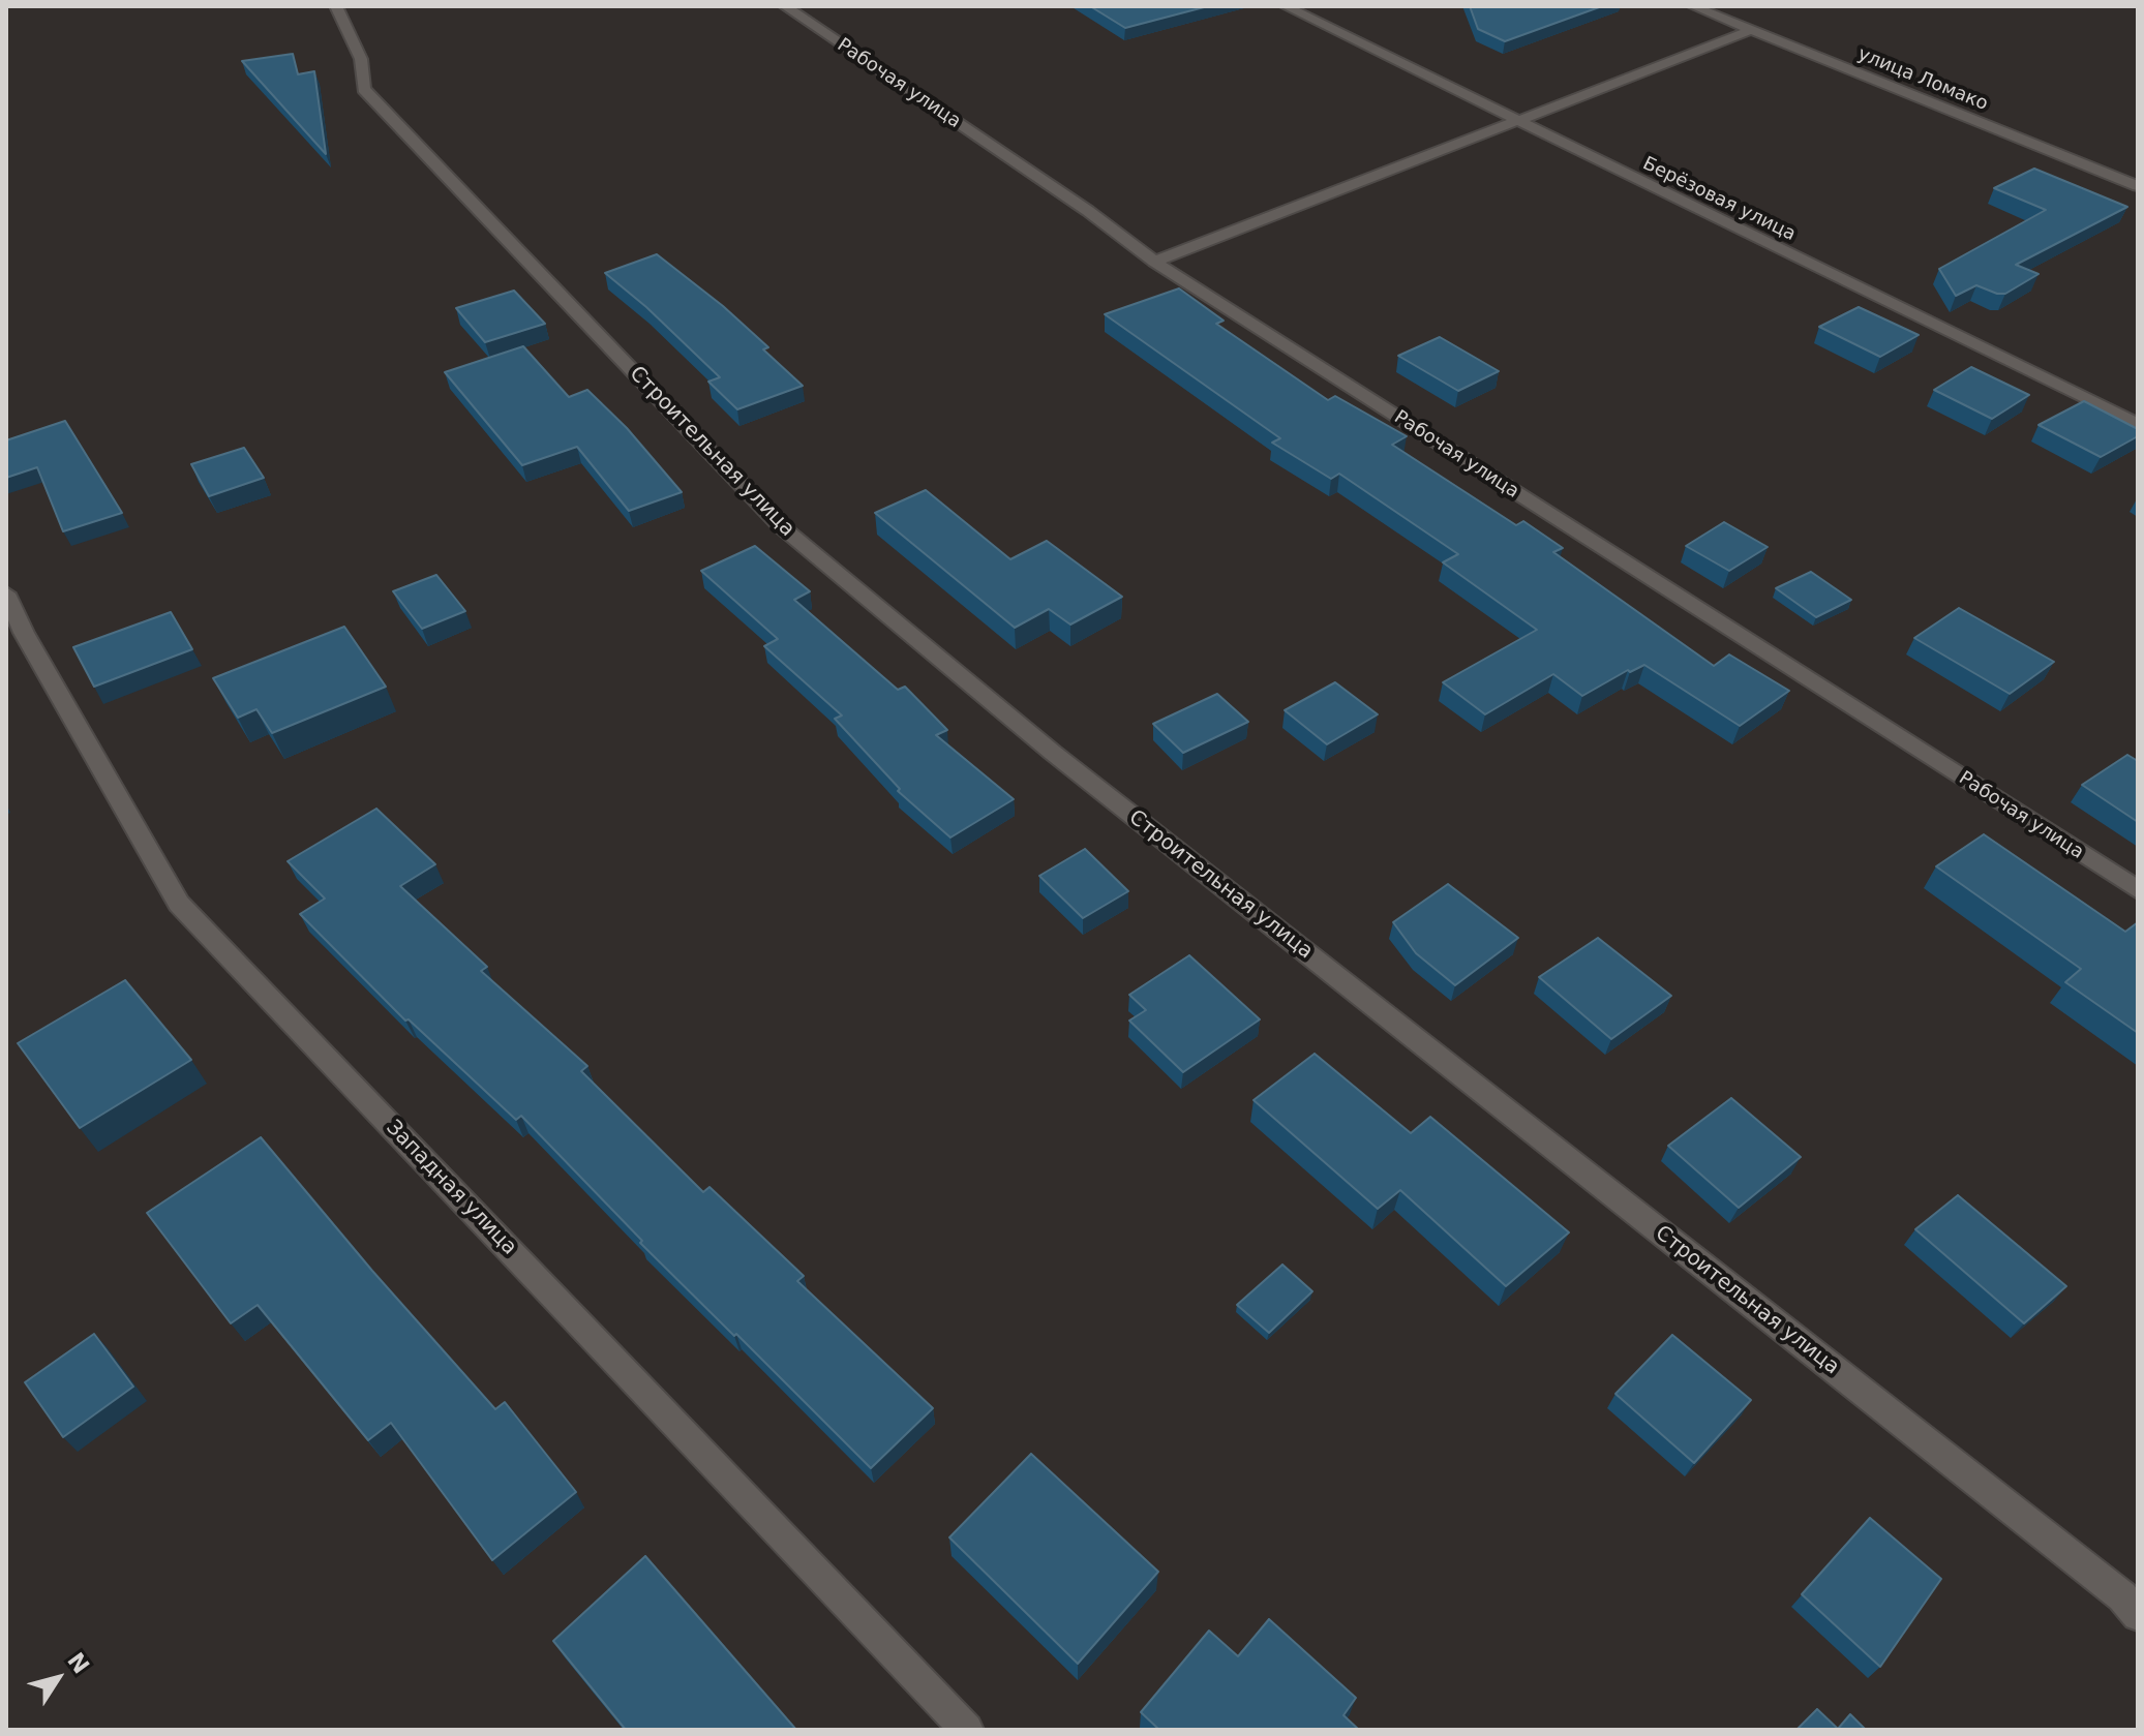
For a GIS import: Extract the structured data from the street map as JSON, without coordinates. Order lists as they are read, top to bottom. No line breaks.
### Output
{"streets":{"street":["улица Ломако","Рабочая улица","Берёзовая улица","Строительная улица","Западная улица"]},"north":"top right"}
